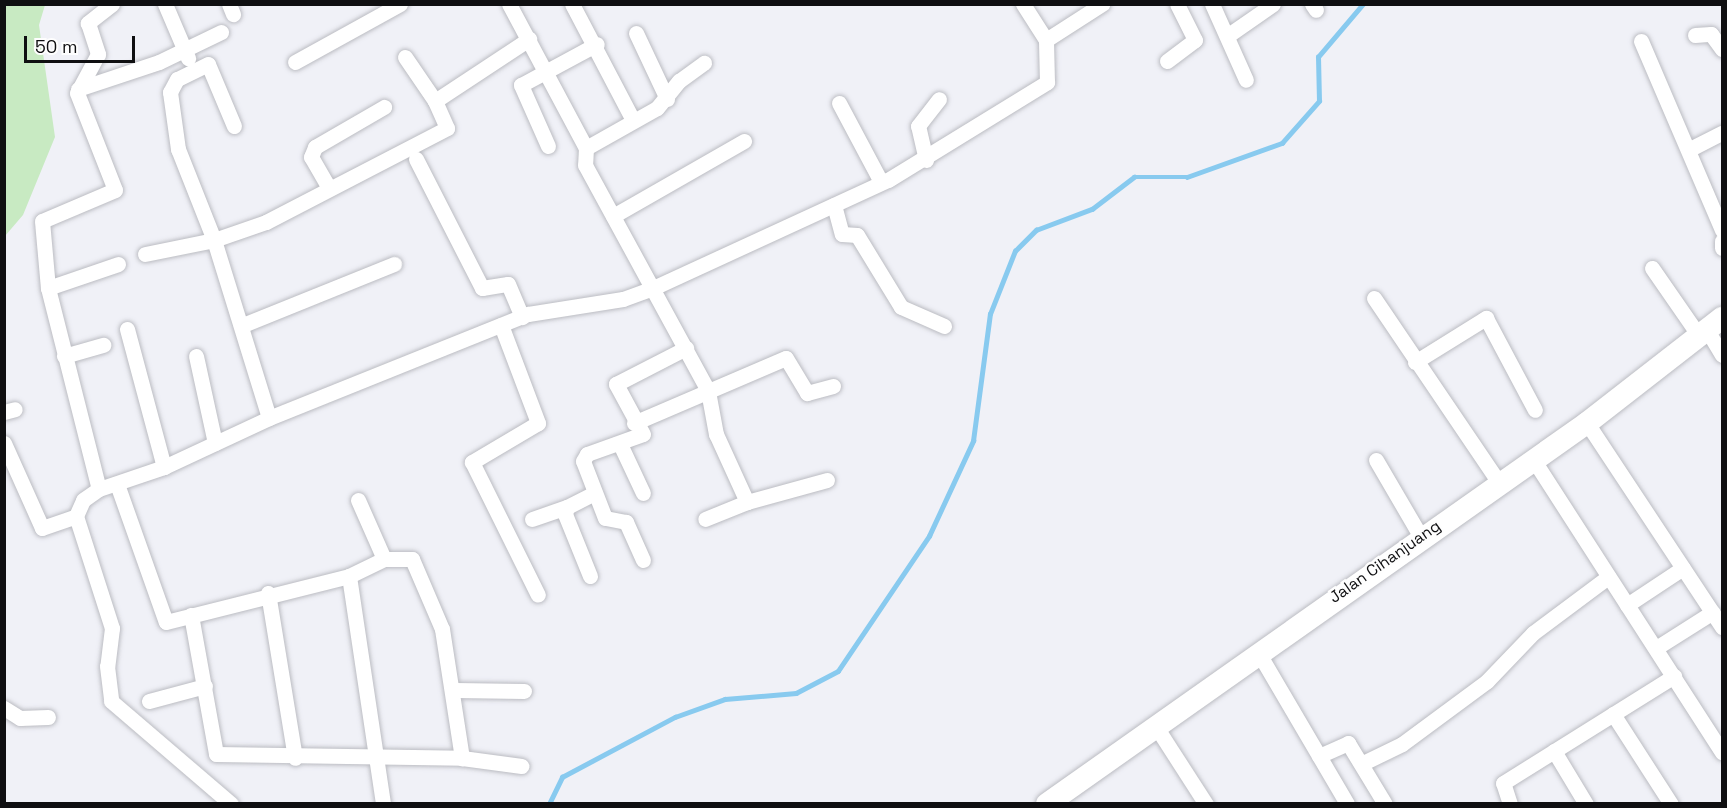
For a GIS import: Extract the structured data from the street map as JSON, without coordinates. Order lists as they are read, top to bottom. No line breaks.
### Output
{"streets":{"main road":["Jalan Cihanjuang"]},"scale_bar":"50 m"}
